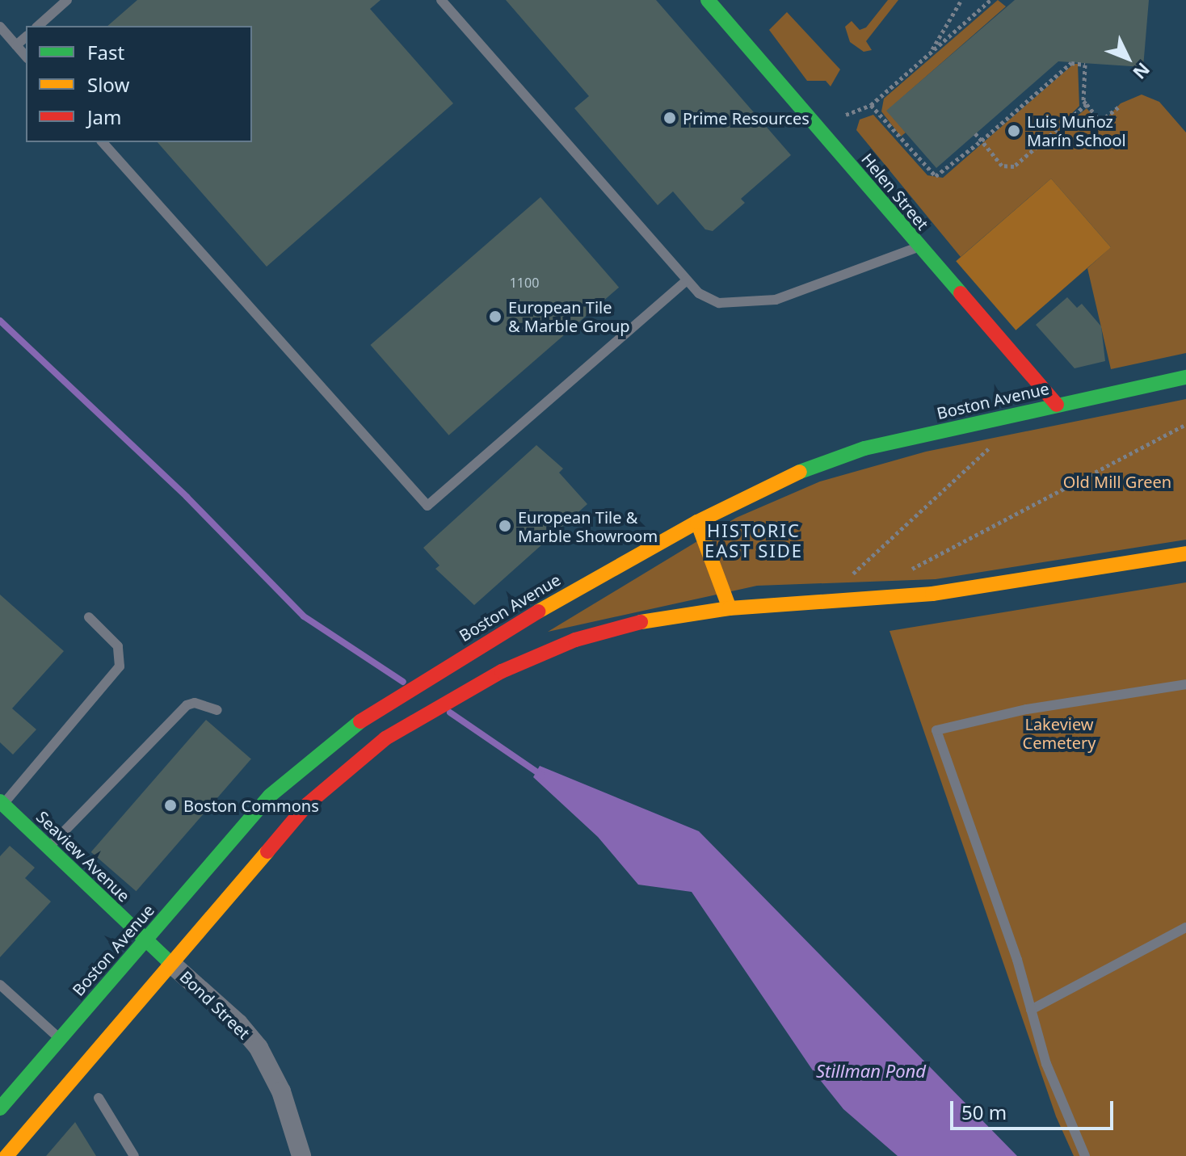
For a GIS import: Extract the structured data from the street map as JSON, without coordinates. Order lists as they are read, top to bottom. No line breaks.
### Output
{"streets":{"main road":["Helen Street","Boston Avenue","Seaview Avenue"],"street":["Bond Street"]},"crossings":[["Helen Street","Boston Avenue"],["Boston Avenue","Seaview Avenue"],["Boston Avenue","Bond Street"],["Seaview Avenue","Bond Street"]],"districts":["HISTORIC EAST SIDE"],"water":["Stillman Pond"],"parks":["Old Mill Green","Lakeview Cemetery"],"places":["Prime Resources","Luis Muñoz Marín School","European Tile & Marble Group","European Tile & Marble Showroom","Boston Commons"],"house_numbers":["1100"],"legend":["Fast","Slow","Jam"],"scale_bar":"50 m","north":"bottom right"}
